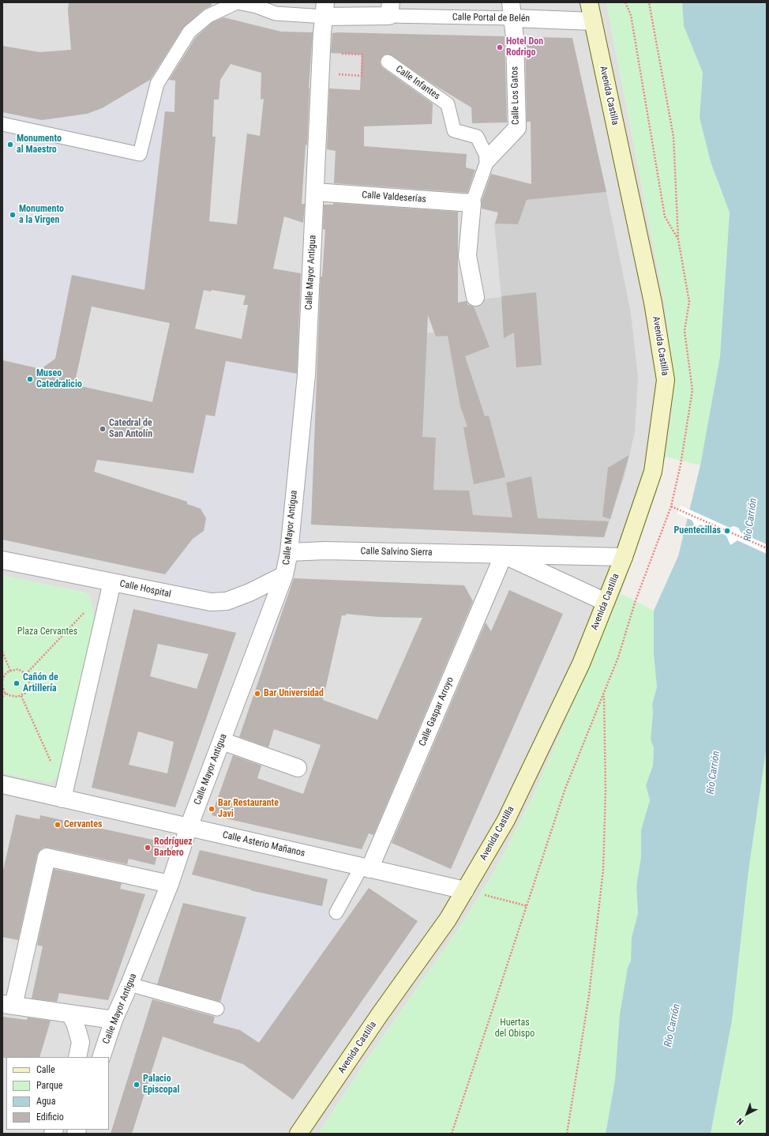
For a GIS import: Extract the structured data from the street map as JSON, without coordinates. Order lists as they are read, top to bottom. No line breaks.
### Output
{"streets":{"main road":["Avenida Castilla"],"street":["Calle Portal de Belén","Calle Infantes","Calle Los Gatos","Calle Valdeserías","Calle Mayor Antigua","Calle Salvino Sierra","Calle Hospital","Calle Gaspar Arroyo","Calle Asterio Mañanos"]},"crossings":[["Calle Portal de Belén","Calle Los Gatos"],["Calle Portal de Belén","Avenida Castilla"],["Calle Portal de Belén","Calle Mayor Antigua"],["Calle Infantes","Calle Los Gatos"],["Avenida Castilla","Calle Salvino Sierra"],["Avenida Castilla","Calle Asterio Mañanos"],["Calle Valdeserías","Calle Mayor Antigua"],["Calle Mayor Antigua","Calle Salvino Sierra"],["Calle Mayor Antigua","Calle Hospital"],["Calle Mayor Antigua","Calle Asterio Mañanos"],["Calle Salvino Sierra","Calle Gaspar Arroyo"],["Calle Gaspar Arroyo","Calle Asterio Mañanos"]],"water":["Río Carrión"],"parks":["Plaza Cervantes","Huertas del Obispo"],"places":["Hotel Don Rodrigo","Monumento al Maestro","Monumento a la Virgen","Museo Catedralicio","Catedral de San Antolín","Puentecillas","Cañón de Artillería","Bar Universidad","Bar Restaurante Javi","Cervantes","Rodríguez Barbero","Palacio Episcopal"],"legend":["Calle","Parque","Agua","Edificio"],"north":"bottom left"}
